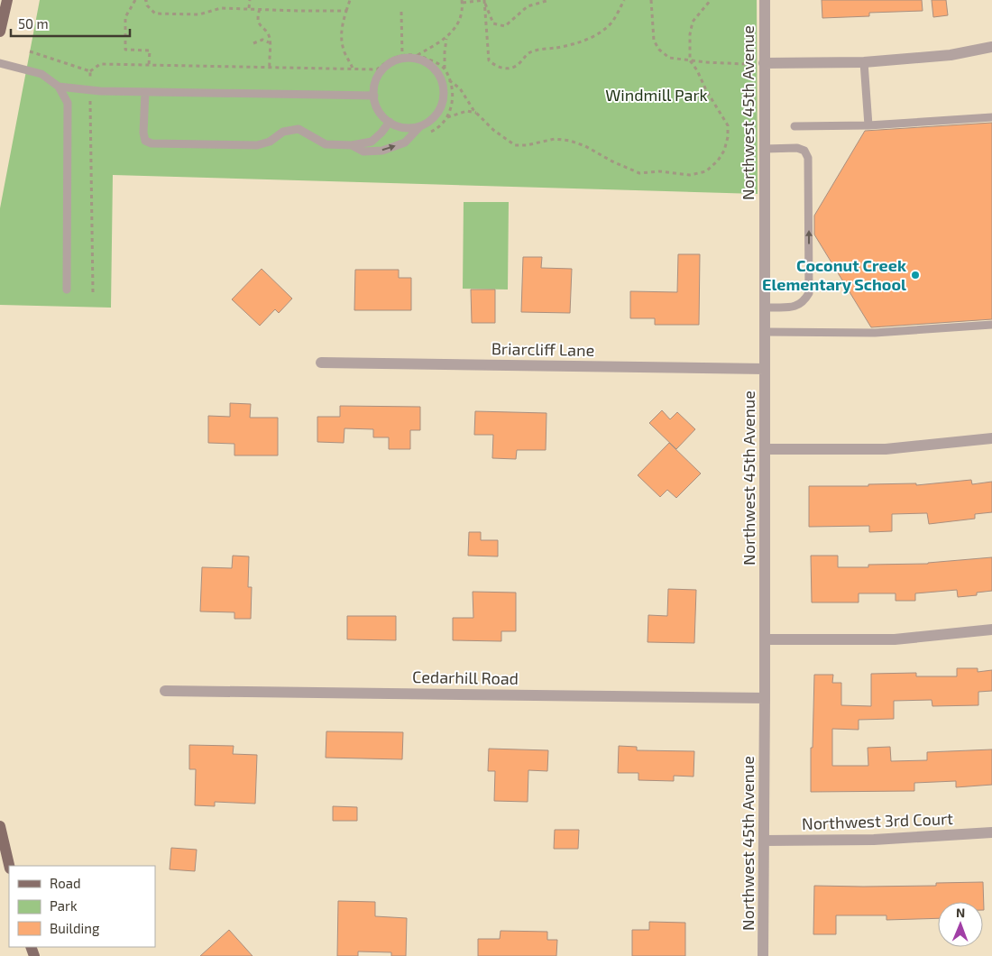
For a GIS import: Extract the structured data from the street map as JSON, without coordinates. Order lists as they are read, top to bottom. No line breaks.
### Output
{"streets":{"street":["Northwest 45th Avenue","Briarcliff Lane","Cedarhill Road","Northwest 3rd Court"]},"crossings":[["Northwest 45th Avenue","Briarcliff Lane"],["Northwest 45th Avenue","Cedarhill Road"],["Northwest 45th Avenue","Northwest 3rd Court"]],"parks":["Windmill Park"],"places":["Coconut Creek Elementary School"],"legend":["Road","Park","Building"],"scale_bar":"50 m","north":"top"}
